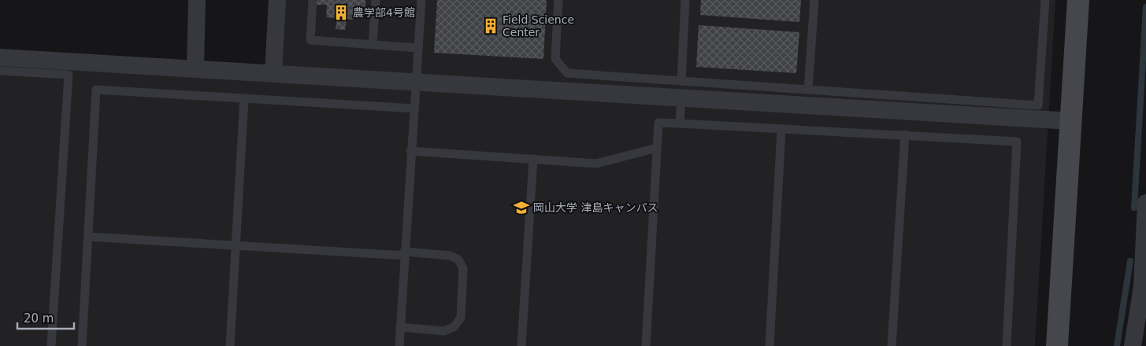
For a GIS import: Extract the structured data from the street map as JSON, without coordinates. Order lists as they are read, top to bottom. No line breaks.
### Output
{"places":{"building":["農学部4号館","Field Science Center"],"school or university":["岡山大学 津島キャンパス"]},"scale_bar":"20 m"}
